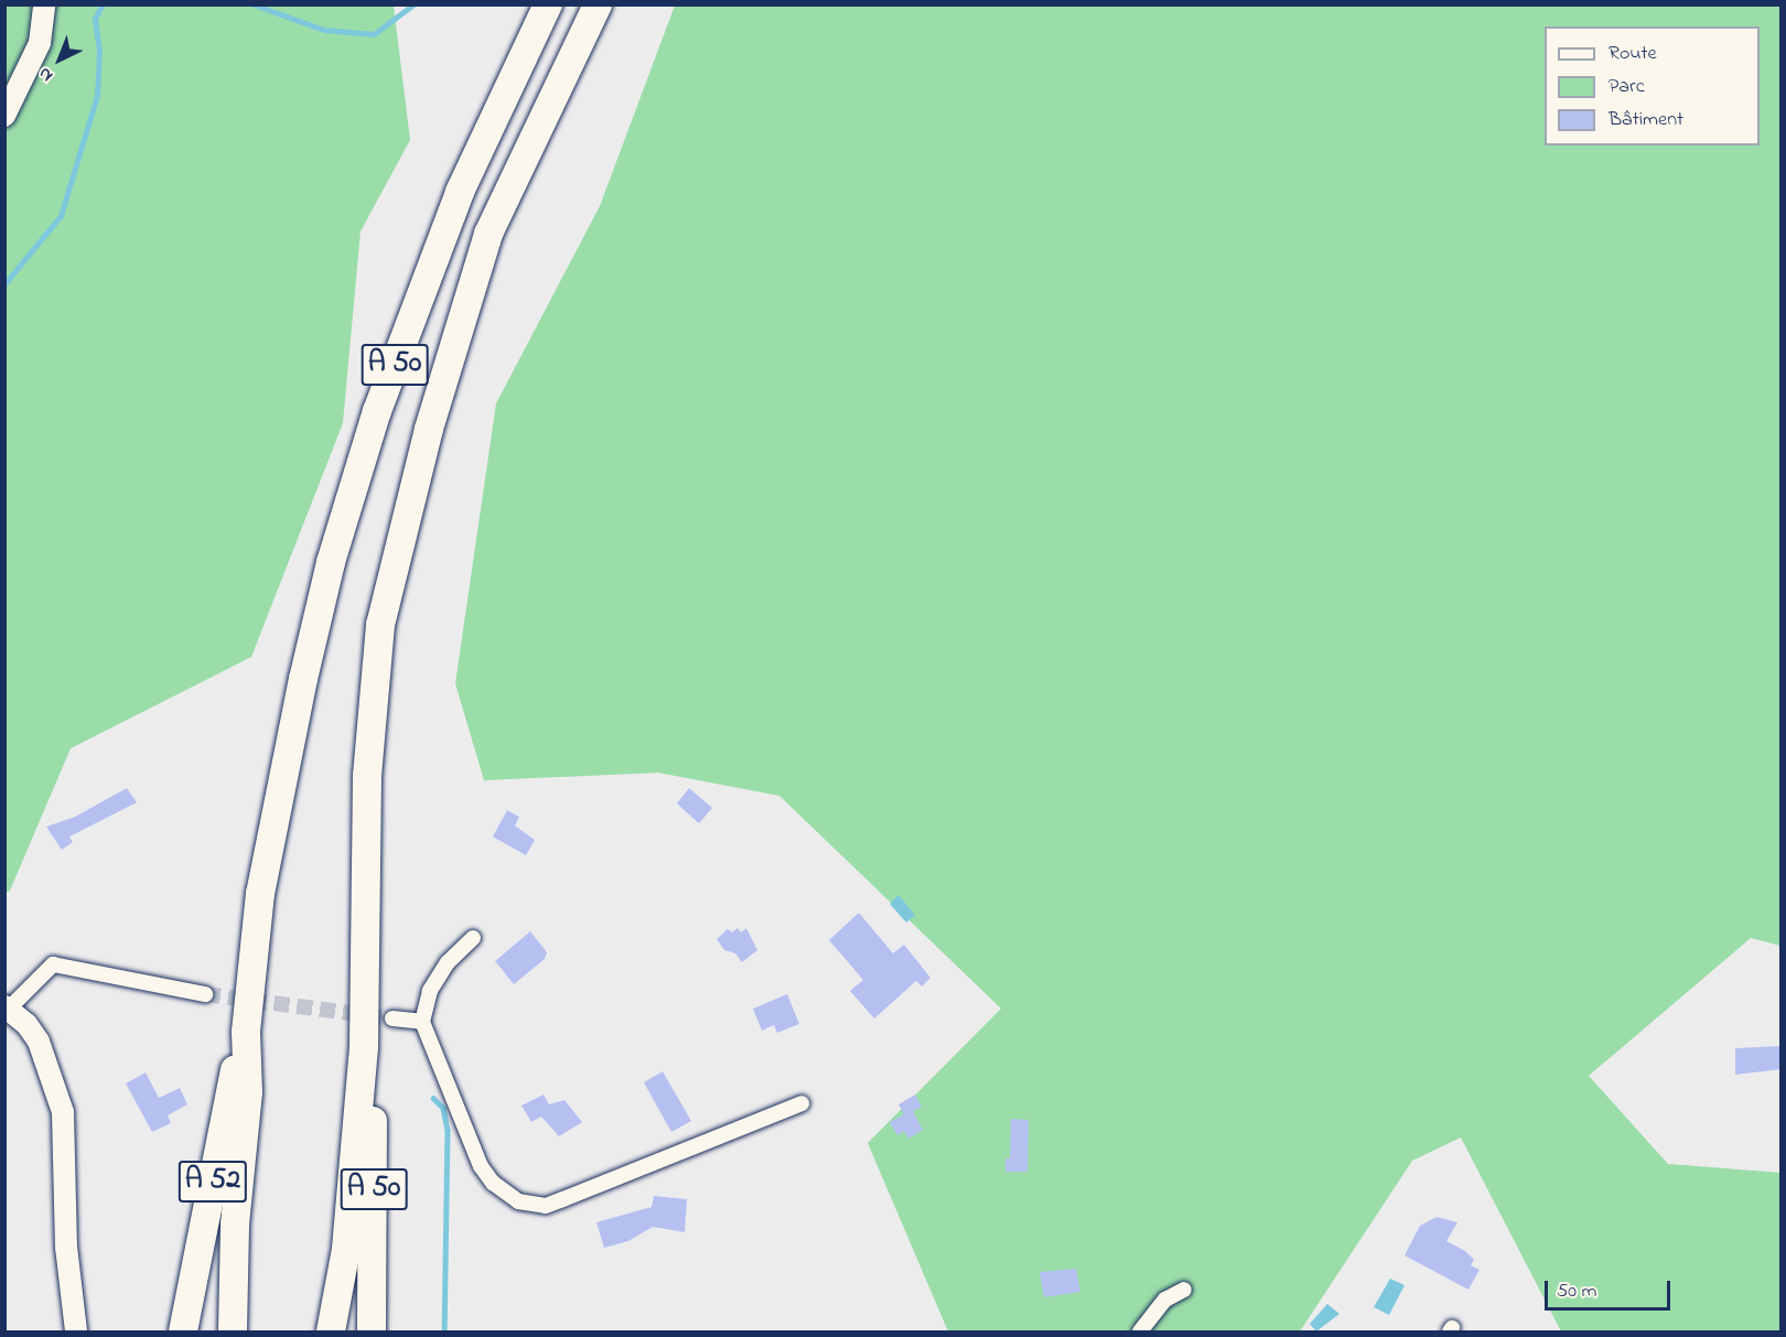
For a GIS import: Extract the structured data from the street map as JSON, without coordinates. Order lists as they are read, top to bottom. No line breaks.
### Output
{"streets":{"highway":["A 50","A 52"]},"crossings":[["A 50","A 52"]],"legend":["Route","Parc","Bâtiment"],"scale_bar":"50 m","north":"bottom left"}
